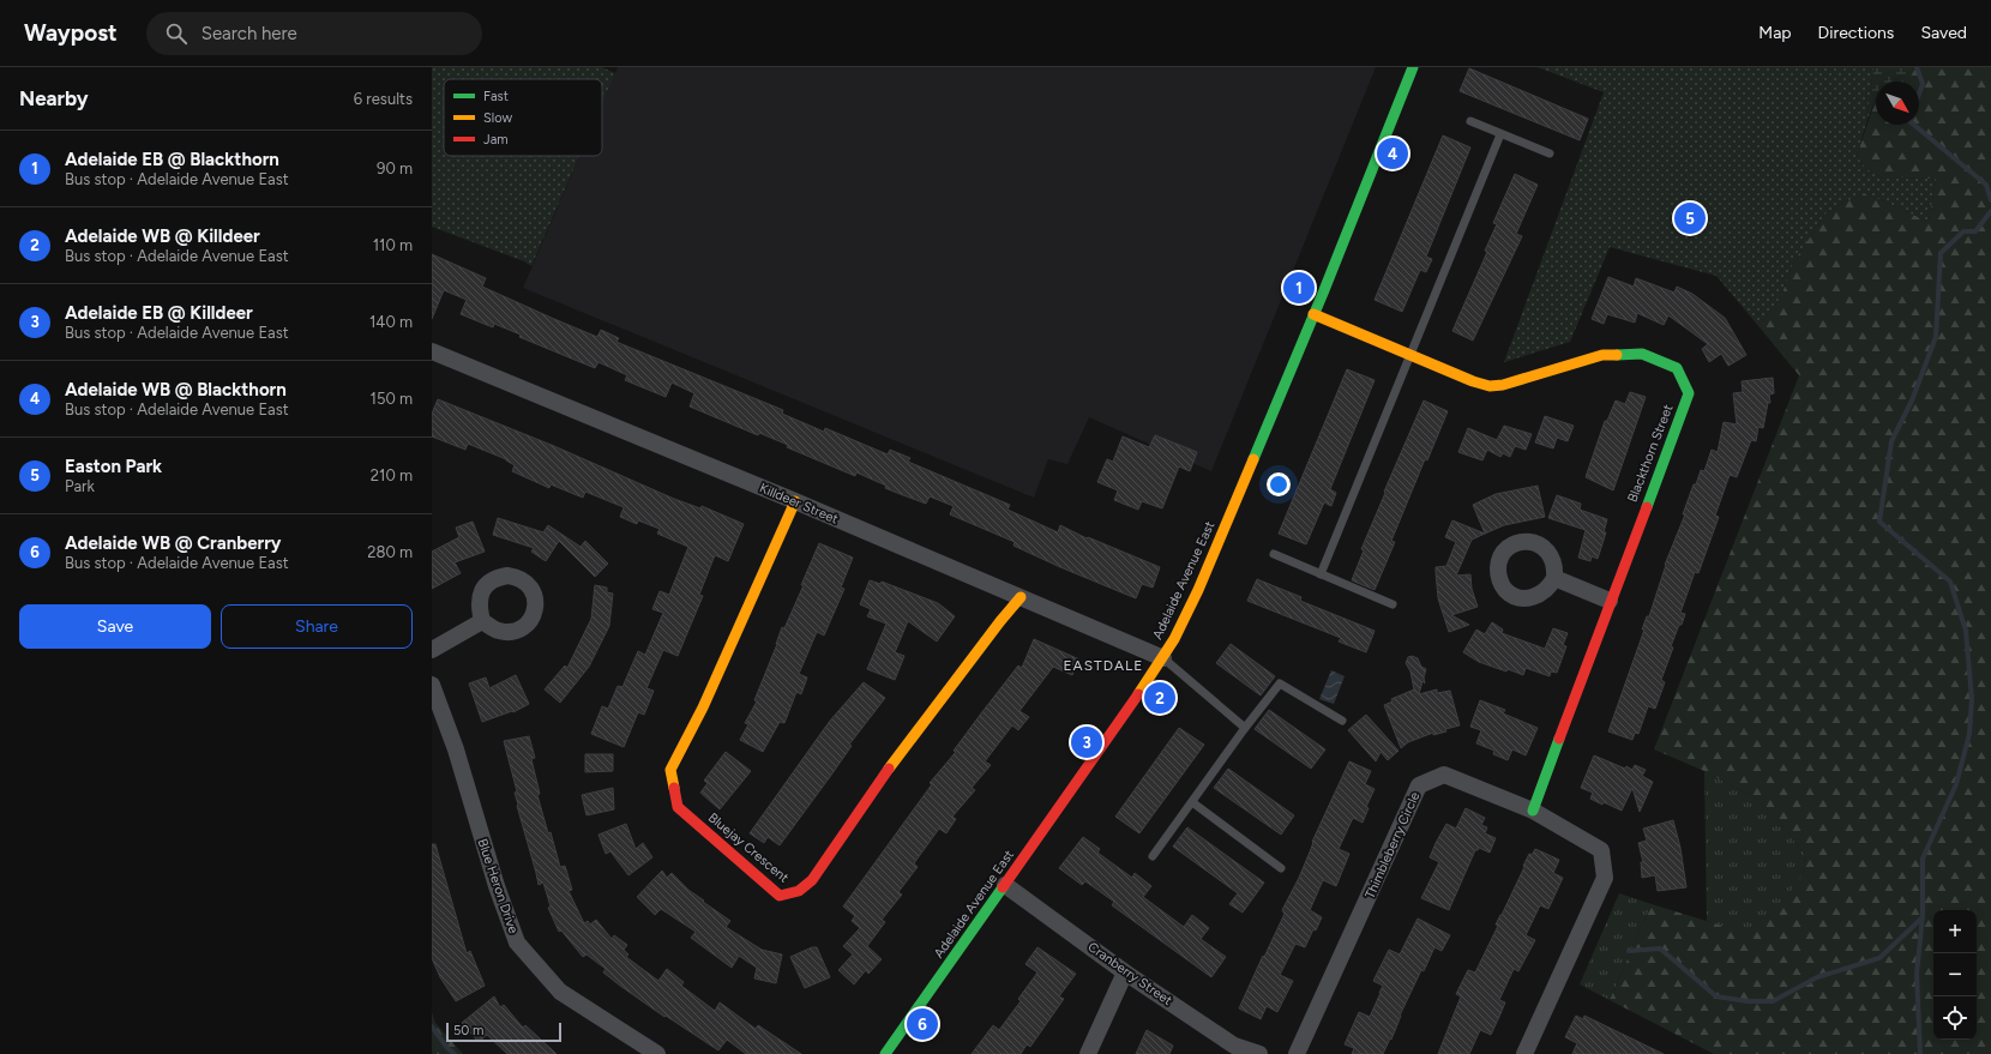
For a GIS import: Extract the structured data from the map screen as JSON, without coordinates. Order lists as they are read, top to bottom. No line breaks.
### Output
{"streets":{"street":["Blackthorn Street","Killdeer Street","Adelaide Avenue East","Thimbleberry Circle","Bluejay Crescent","Blue Heron Drive","Cranberry Street"]},"crossings":[["Blackthorn Street","Adelaide Avenue East"],["Blackthorn Street","Thimbleberry Circle"],["Killdeer Street","Adelaide Avenue East"],["Killdeer Street","Bluejay Crescent"],["Adelaide Avenue East","Cranberry Street"]],"districts":["EASTDALE"],"legend":["Fast","Slow","Jam"],"scale_bar":"50 m","north":"bottom right","page":{"header":"Waypost","search":"Search here","nav":["Map","Directions","Saved"],"heading":["Nearby","6 results"],"list":[{"mark":"1","name":"Adelaide EB @ Blackthorn","note":"Bus stop · Adelaide Avenue East","value":"90 m"},{"mark":"2","name":"Adelaide WB @ Killdeer","note":"Bus stop · Adelaide Avenue East","value":"110 m"},{"mark":"3","name":"Adelaide EB @ Killdeer","note":"Bus stop · Adelaide Avenue East","value":"140 m"},{"mark":"4","name":"Adelaide WB @ Blackthorn","note":"Bus stop · Adelaide Avenue East","value":"150 m"},{"mark":"5","name":"Easton Park","note":"Park","value":"210 m"},{"mark":"6","name":"Adelaide WB @ Cranberry","note":"Bus stop · Adelaide Avenue East","value":"280 m"}],"pins":["4","5","1","2","3","6"],"buttons":["Save","Share"],"map_buttons":["+","−"],"scale":"50 m"}}
